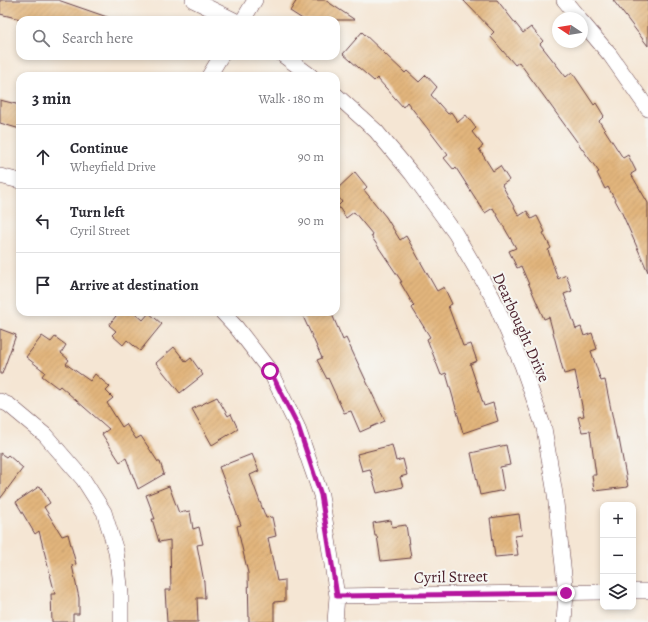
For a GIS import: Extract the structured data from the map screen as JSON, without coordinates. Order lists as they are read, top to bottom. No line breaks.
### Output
{"streets":{"street":["Dearbought Drive","Cyril Street"]},"crossings":[["Dearbought Drive","Cyril Street"]],"north":"left","page":{"search":"Search here","heading":["3 min","Walk · 180 m"],"list":[["Continue","Wheyfield Drive","90 m"],["Turn left","Cyril Street","90 m"],"Arrive at destination"],"map_buttons":["+","−"]}}
